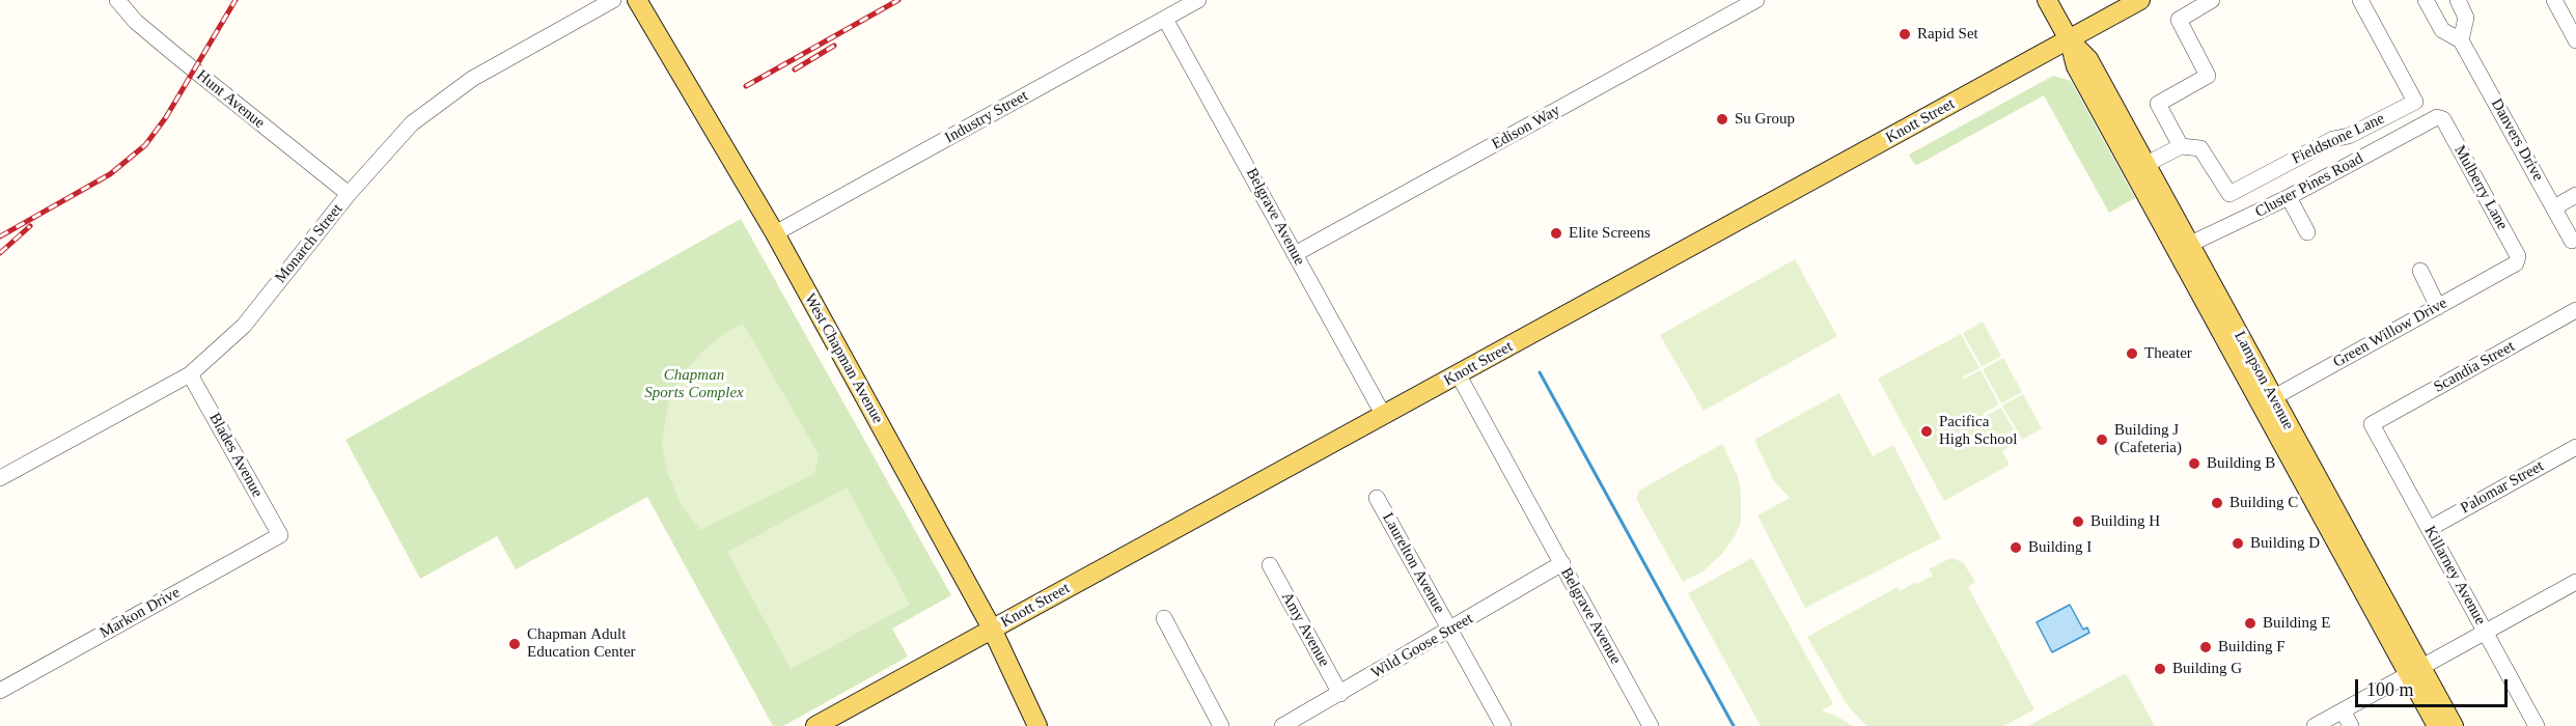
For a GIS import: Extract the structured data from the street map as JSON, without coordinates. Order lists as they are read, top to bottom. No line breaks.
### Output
{"streets":{"main road":["Knott Street","West Chapman Avenue","Lampson Avenue"],"street":["Hunt Avenue","Industry Street","Edison Way","Fieldstone Lane","Danvers Drive","Cluster Pines Road","Mulberry Lane","Belgrave Avenue","Monarch Street","Green Willow Drive","Scandia Street","Blades Avenue","Palomar Street","Laurelton Avenue","Killarney Avenue","Markon Drive","Amy Avenue","Wild Goose Street"]},"crossings":[["Hunt Avenue","Monarch Street"],["Industry Street","Belgrave Avenue"],["Industry Street","West Chapman Avenue"],["Knott Street","Belgrave Avenue"],["Knott Street","West Chapman Avenue"],["Knott Street","Lampson Avenue"],["Edison Way","Belgrave Avenue"],["Cluster Pines Road","Mulberry Lane"],["Cluster Pines Road","Lampson Avenue"],["Mulberry Lane","Green Willow Drive"],["Belgrave Avenue","Wild Goose Street"],["Monarch Street","Blades Avenue"],["Green Willow Drive","Lampson Avenue"],["Scandia Street","Killarney Avenue"],["Blades Avenue","Markon Drive"],["Palomar Street","Killarney Avenue"],["Laurelton Avenue","Wild Goose Street"],["Amy Avenue","Wild Goose Street"]],"parks":["Chapman Sports Complex"],"places":["Rapid Set","Su Group","Elite Screens","Theater","Pacifica High School","Building J (Cafeteria)","Building B","Building C","Building H","Building D","Building I","Building E","Chapman Adult Education Center","Building F","Building G"],"scale_bar":"100 m"}
